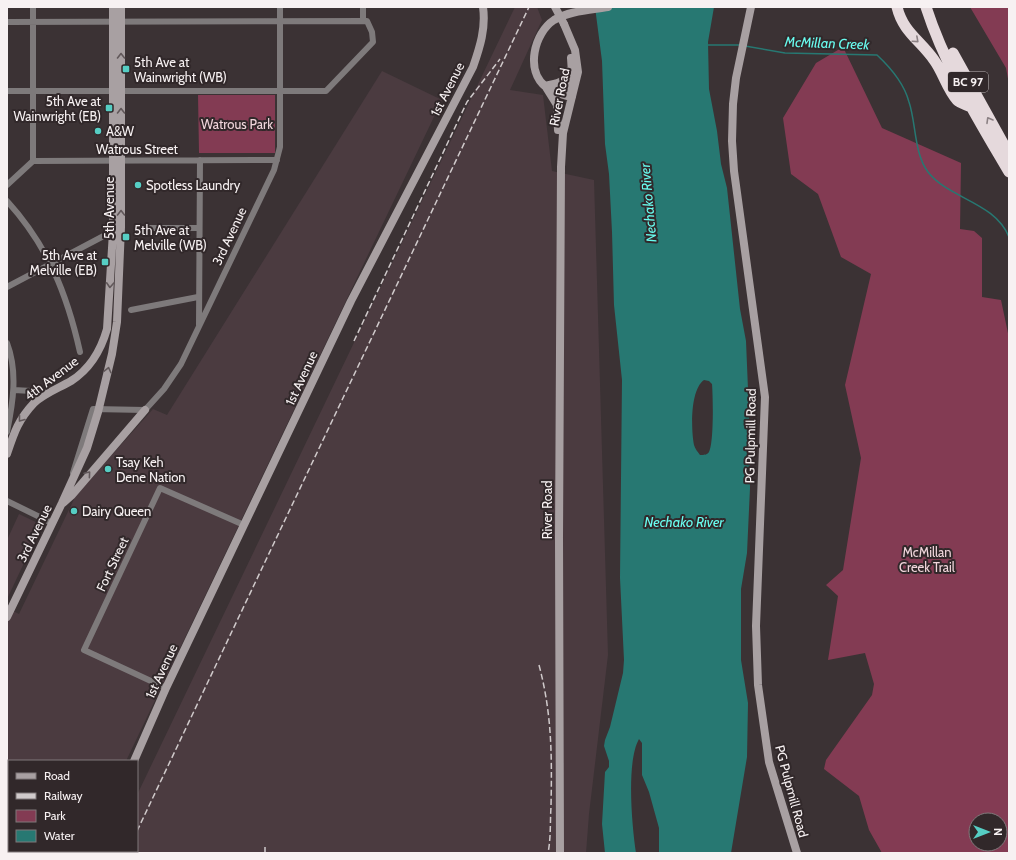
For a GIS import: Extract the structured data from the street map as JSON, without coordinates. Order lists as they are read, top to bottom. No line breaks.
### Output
{"streets":{"highway":["BC 97"],"main road":["1st Avenue","River Road","5th Avenue","3rd Avenue","4th Avenue","PG Pulpmill Road"],"street":["Watrous Street","Fort Street"]},"crossings":[["1st Avenue","Fort Street"],["Watrous Street","5th Avenue"],["Watrous Street","3rd Avenue"],["5th Avenue","3rd Avenue"],["5th Avenue","4th Avenue"]],"water":["McMillan Creek","Nechako River"],"parks":["Watrous Park","McMillan Creek Trail"],"places":{"transit":["5th Ave at Wainwright (WB)","5th Ave at Wainwright (EB)","5th Ave at Melville (WB)","5th Ave at Melville (EB)"],"other":["A&W","Spotless Laundry","Tsay Keh Dene Nation","Dairy Queen"]},"legend":["Road","Railway","Park","Water"],"north":"right"}
